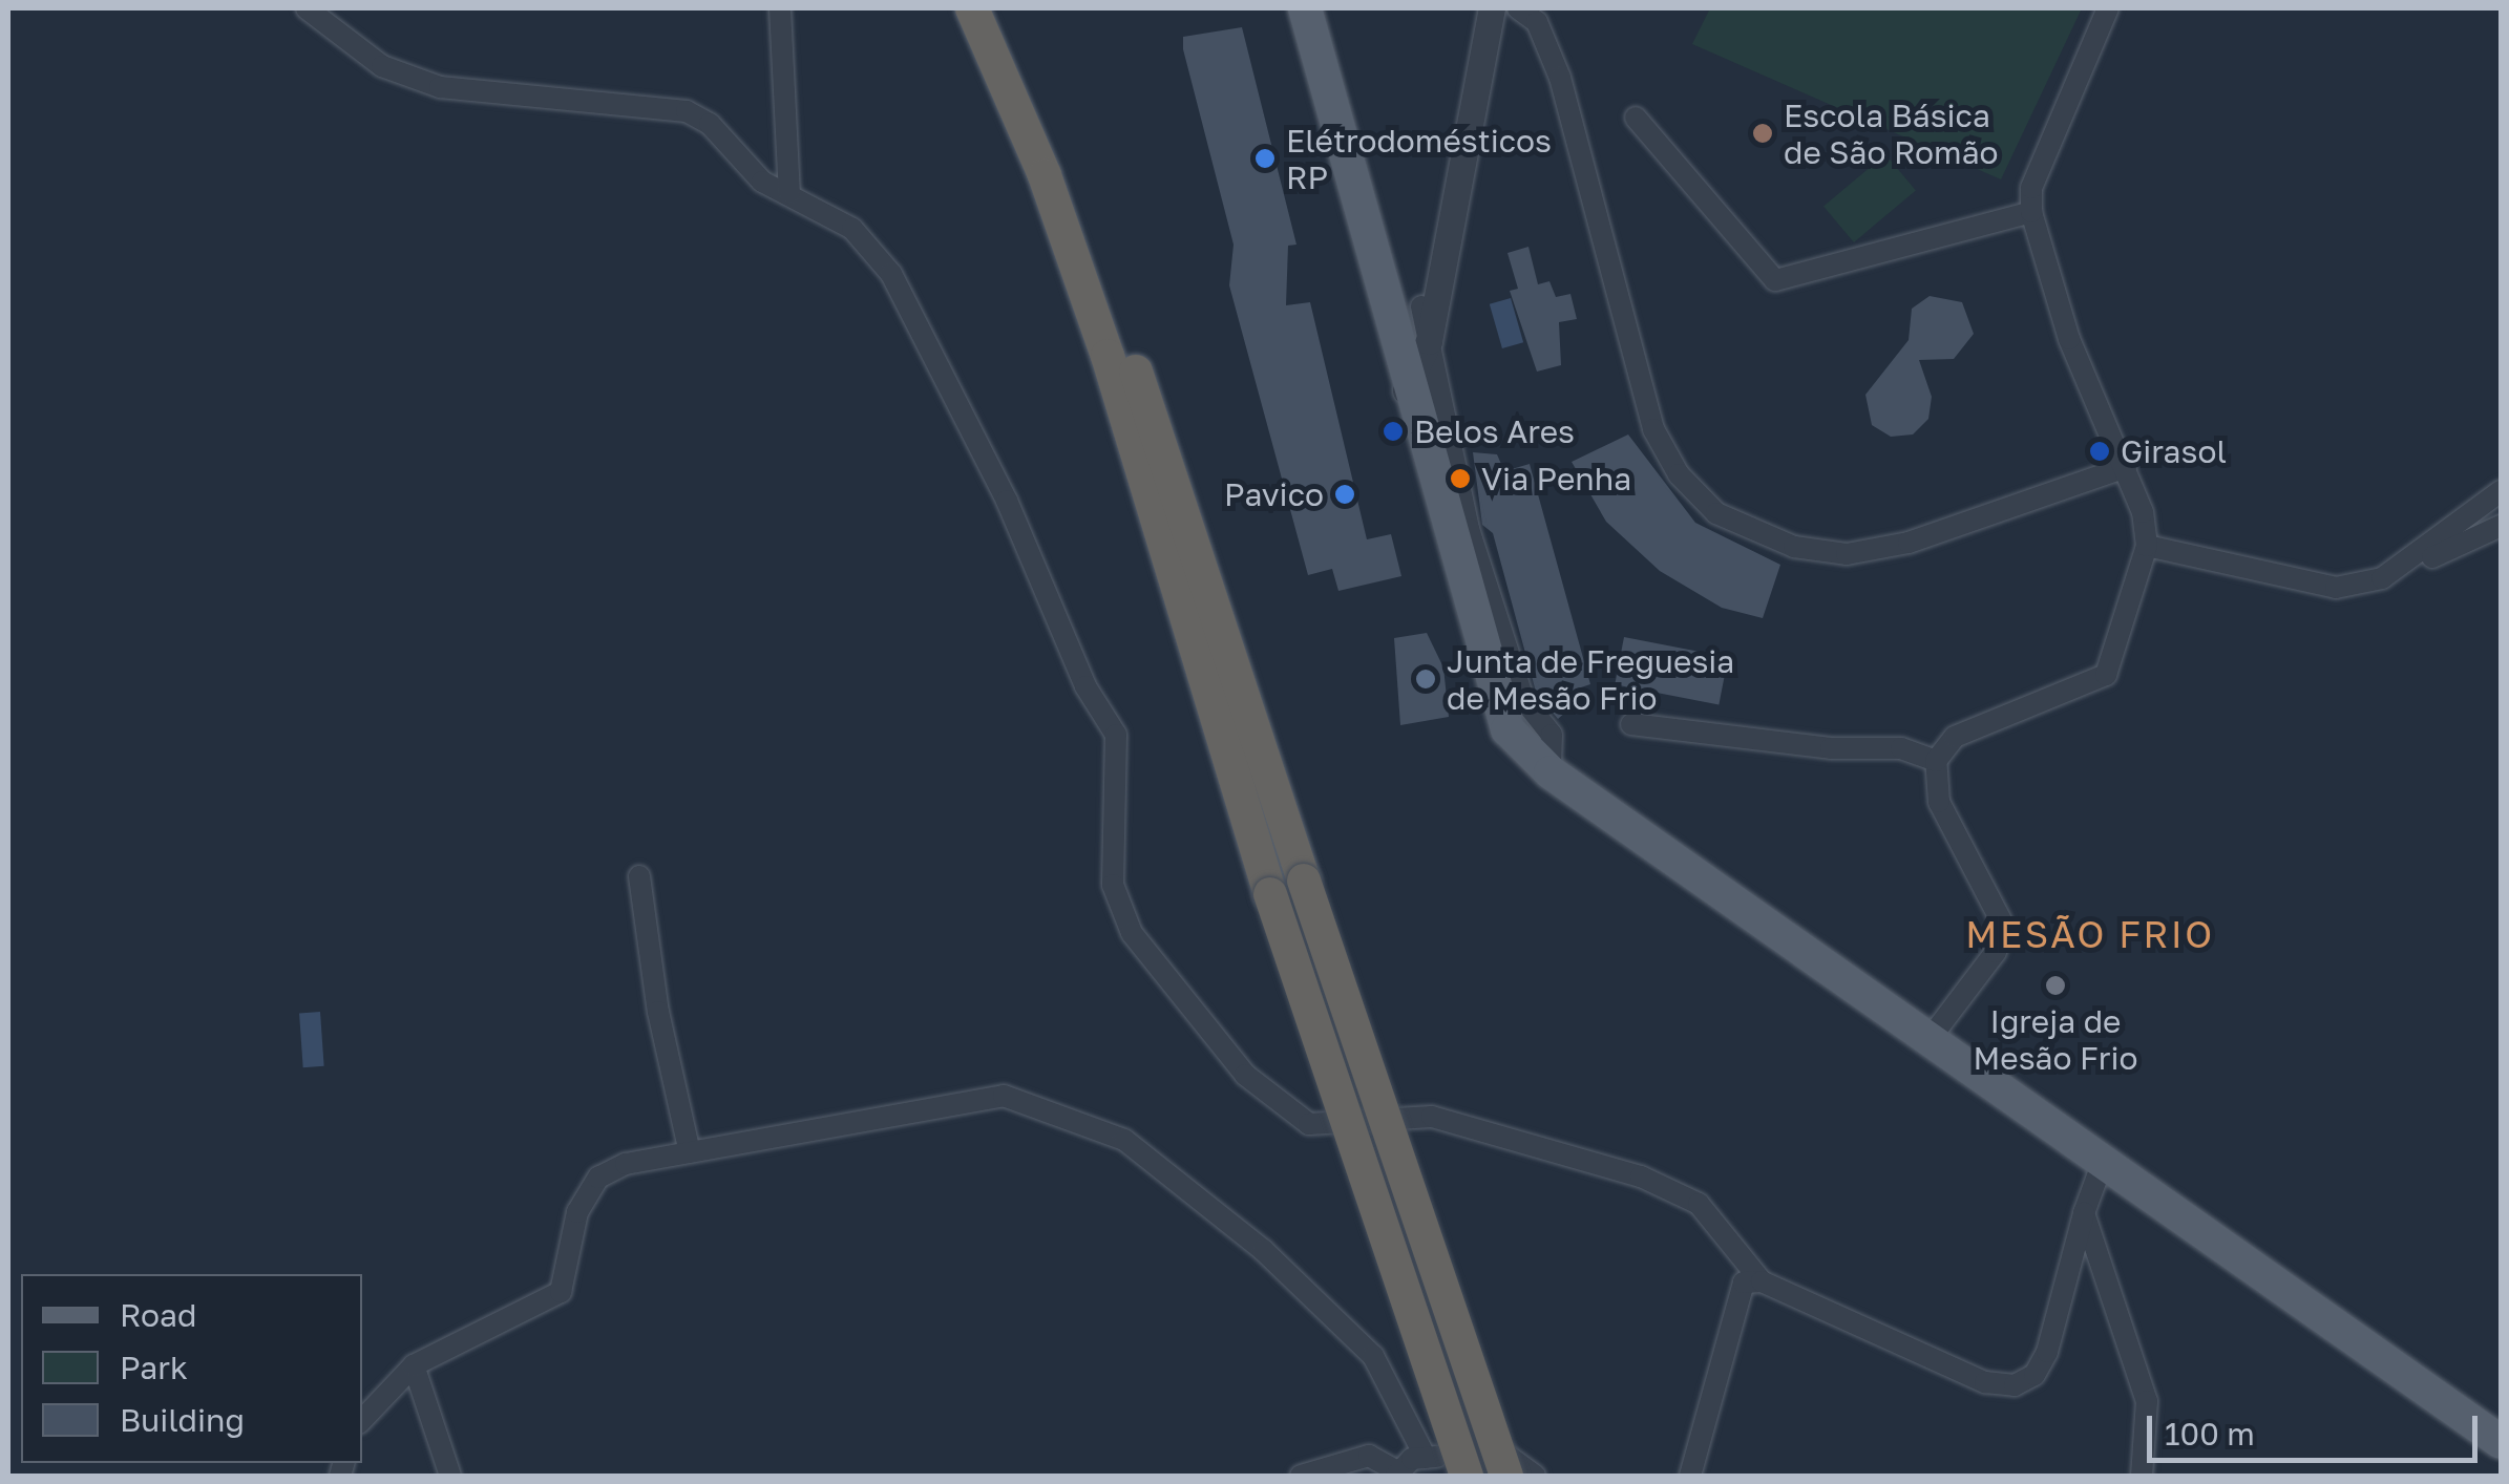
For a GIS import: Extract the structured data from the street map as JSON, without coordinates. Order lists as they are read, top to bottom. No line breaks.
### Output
{"districts":["MESÃO FRIO"],"places":["Escola Básica de São Romão","Elétrodomésticos RP","Belos Ares","Girasol","Via Penha","Pavico","Junta de Freguesia de Mesão Frio","Igreja de Mesão Frio"],"legend":["Road","Park","Building"],"scale_bar":"100 m"}
